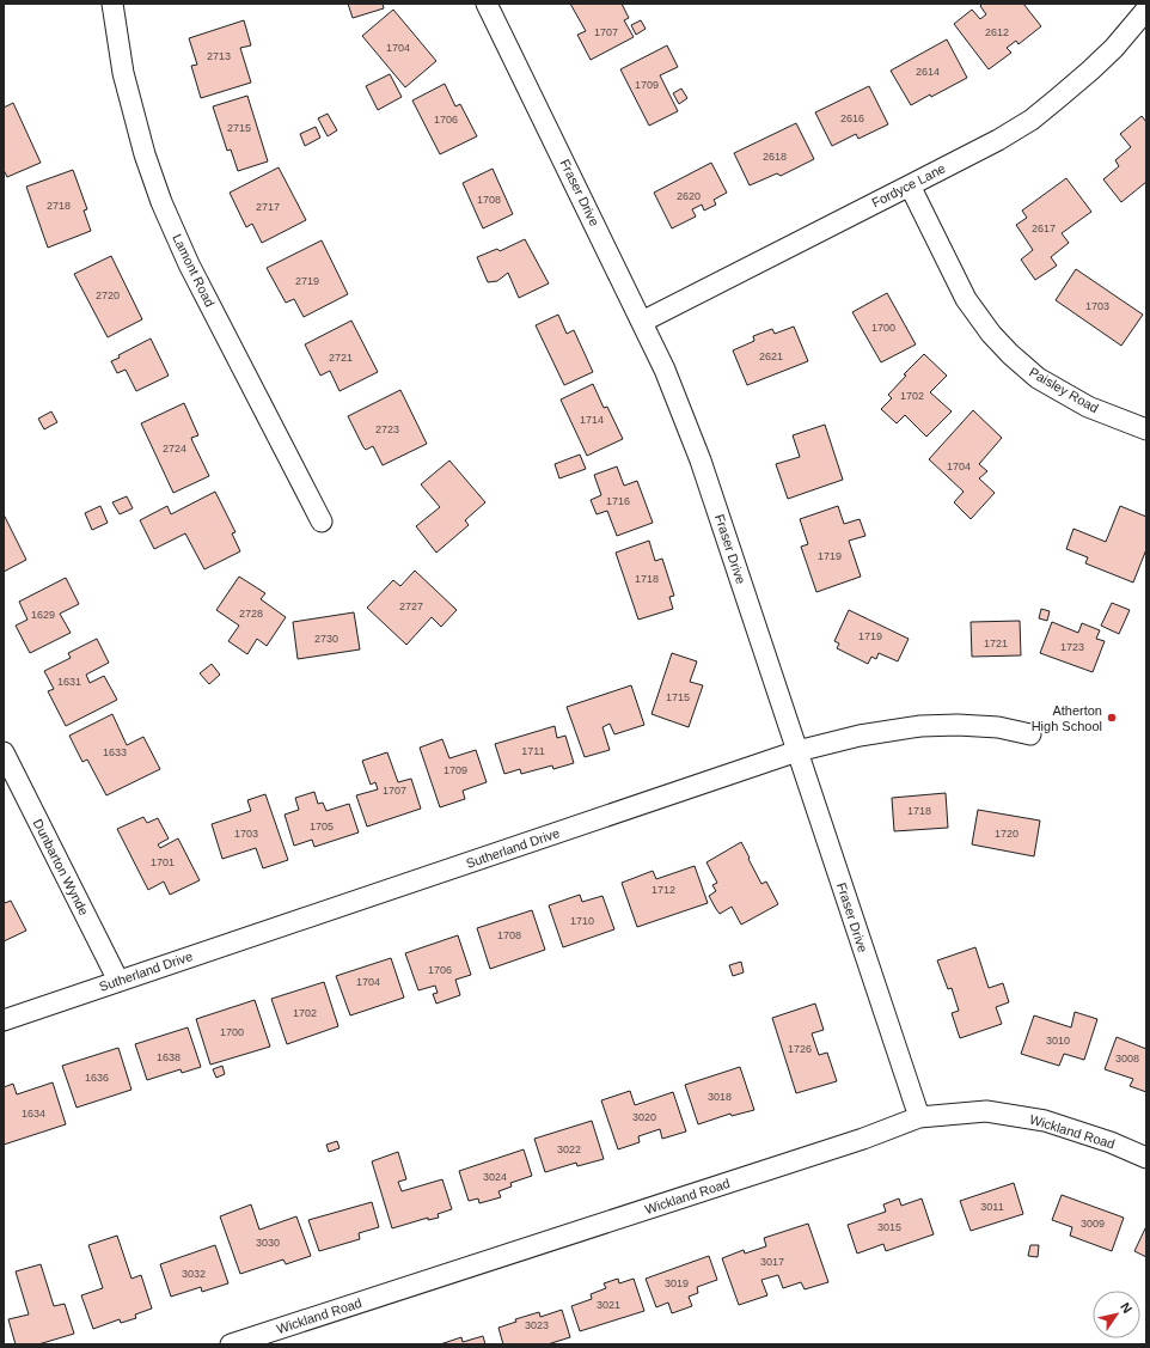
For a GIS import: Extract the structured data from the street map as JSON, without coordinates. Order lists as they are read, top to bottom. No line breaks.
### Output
{"streets":{"street":["Fordyce Lane","Fraser Drive","Lamont Road","Paisley Road","Sutherland Drive","Dunbarton Wynde","Wickland Road"]},"crossings":[["Fordyce Lane","Fraser Drive"],["Fordyce Lane","Paisley Road"],["Fraser Drive","Sutherland Drive"],["Fraser Drive","Wickland Road"],["Sutherland Drive","Dunbarton Wynde"]],"places":["Atherton High School"],"house_numbers":["1707","2612","1704","2713","2614","1709","2616","1706","2715","2618","2620","1708","2718","2717","2617","2719","2720","1703","1700","2621","2721","1702","1714","2723","2724","1704","1716","1719","1718","2727","2728","1629","1719","2730","1721","1723","1631","1715","1711","1633","1709","1707","1718","1705","1703","1720","1701","1712","1710","1708","1706","1704","1702","1700","3010","1726","1638","3008","1636","3018","1634","3020","3022","3024","3011","3009","3015","3030","3017","3032","3019","3021","3023"],"north":"top right"}
